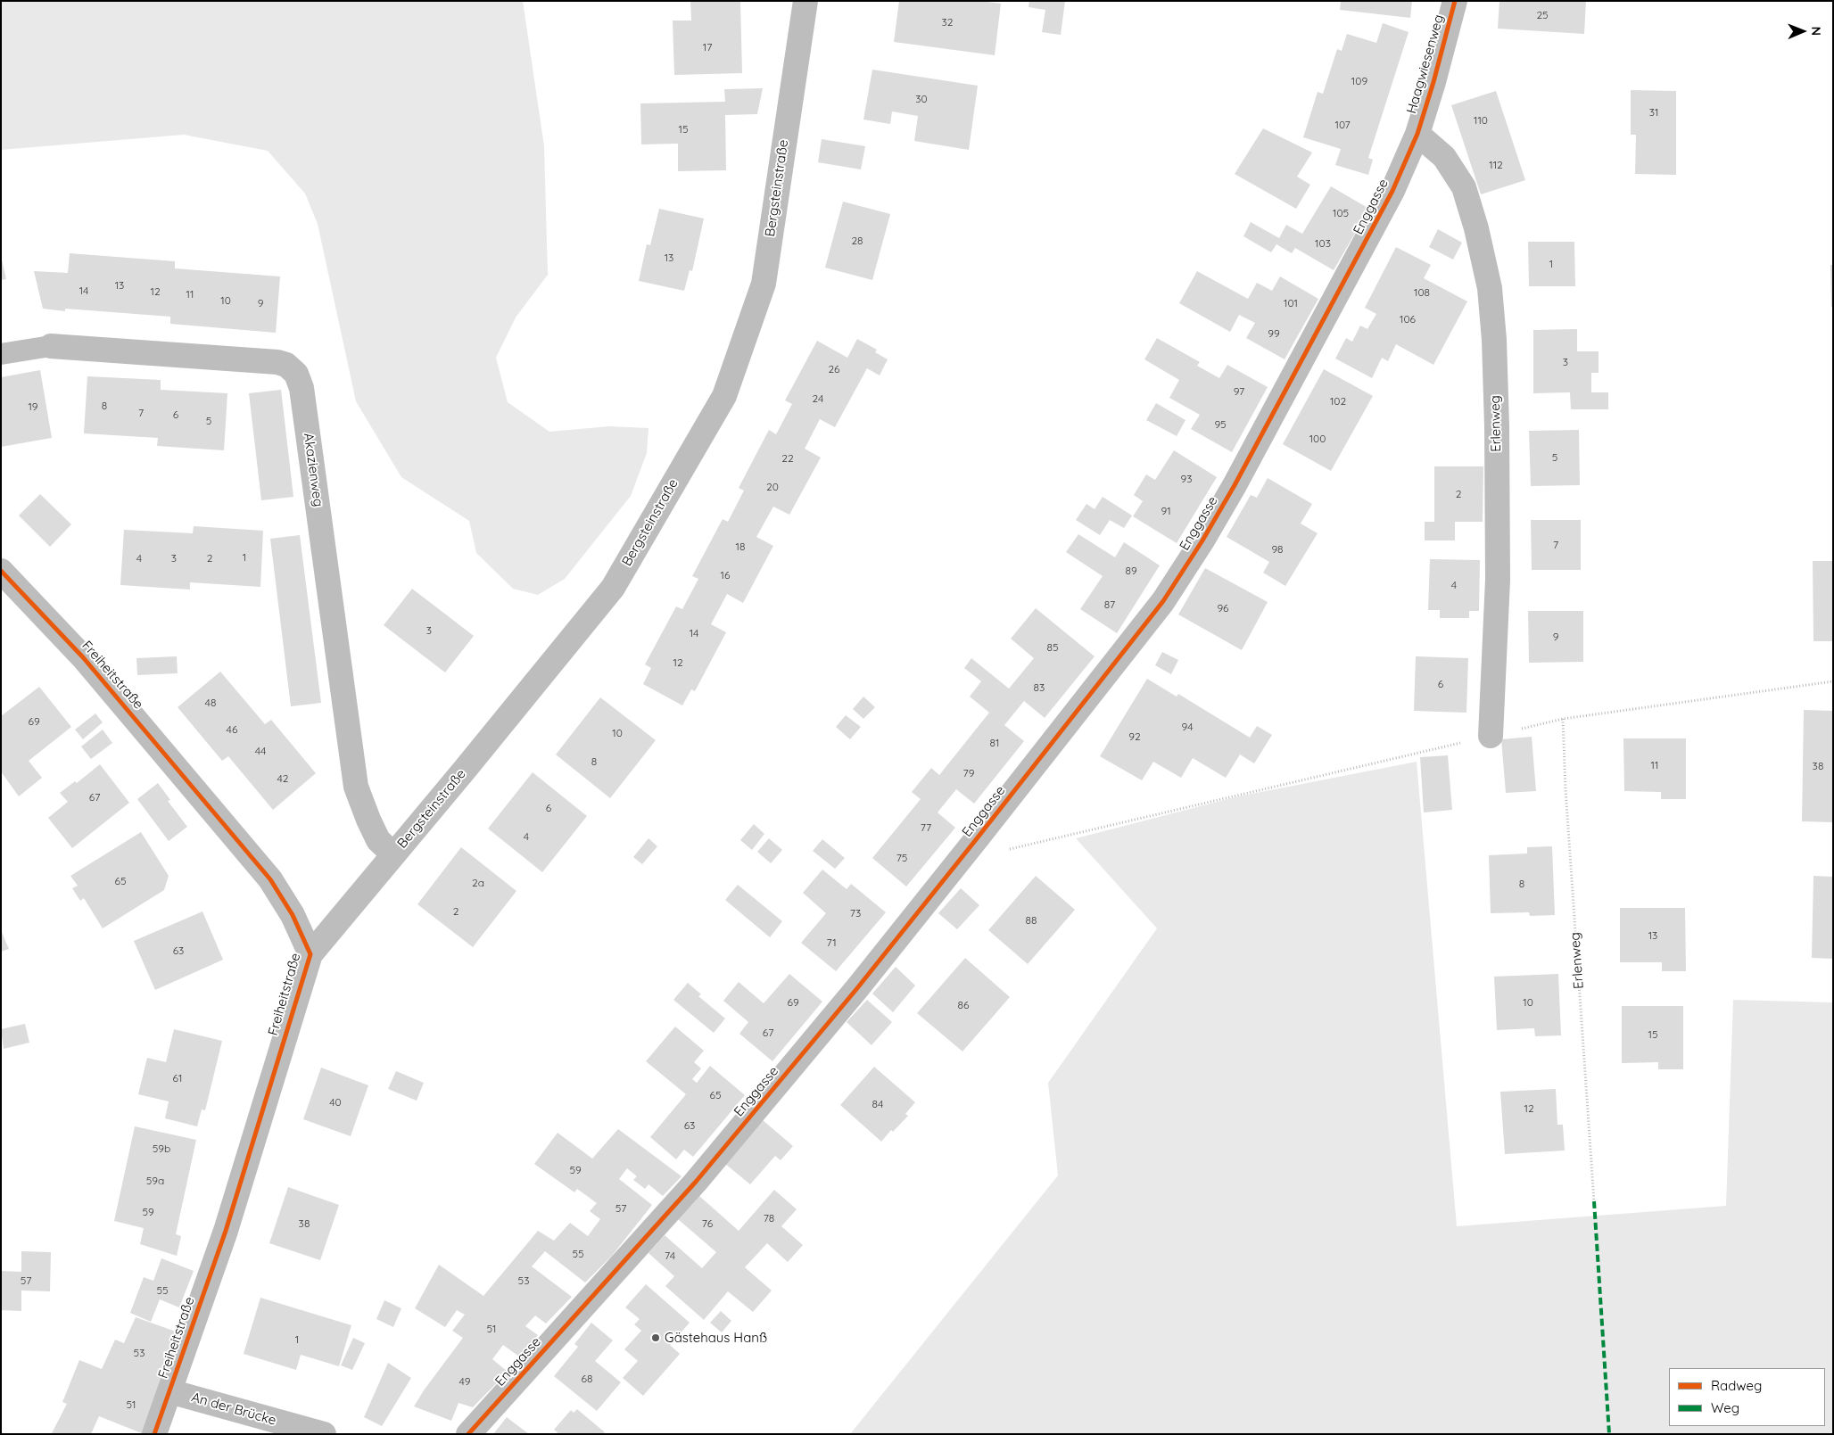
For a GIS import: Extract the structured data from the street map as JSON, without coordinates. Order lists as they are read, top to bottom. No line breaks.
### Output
{"streets":{"street":["Haagwiesenweg","Bergsteinstraße","Enggasse","Erlenweg","Akazienweg","Freiheitstraße","An der Brücke"]},"crossings":[["Haagwiesenweg","Enggasse"],["Haagwiesenweg","Erlenweg"],["Bergsteinstraße","Akazienweg"],["Bergsteinstraße","Freiheitstraße"],["Enggasse","Erlenweg"],["Freiheitstraße","An der Brücke"]],"places":["Gästehaus Hanß"],"house_numbers":["25","32","17","109","30","31","110","107","15","112","105","28","103","13","1","13","14","12","108","11","10","9","101","106","99","3","26","97","24","102","8","19","7","6","5","95","100","5","22","93","20","2","91","7","18","98","1","4","3","2","89","16","4","87","96","3","14","9","85","12","6","83","48","69","94","46","10","92","81","44","8","11","38","79","42","67","6","77","4","75","65","2a","8","2","73","88","13","71","63","69","10","86","67","15","61","65","40","84","12","63","59b","59","59a","57","59","78","38","76","55","74","57","53","55","51","1","53","68","49","51"],"legend":["Radweg","Weg"],"north":"right"}
